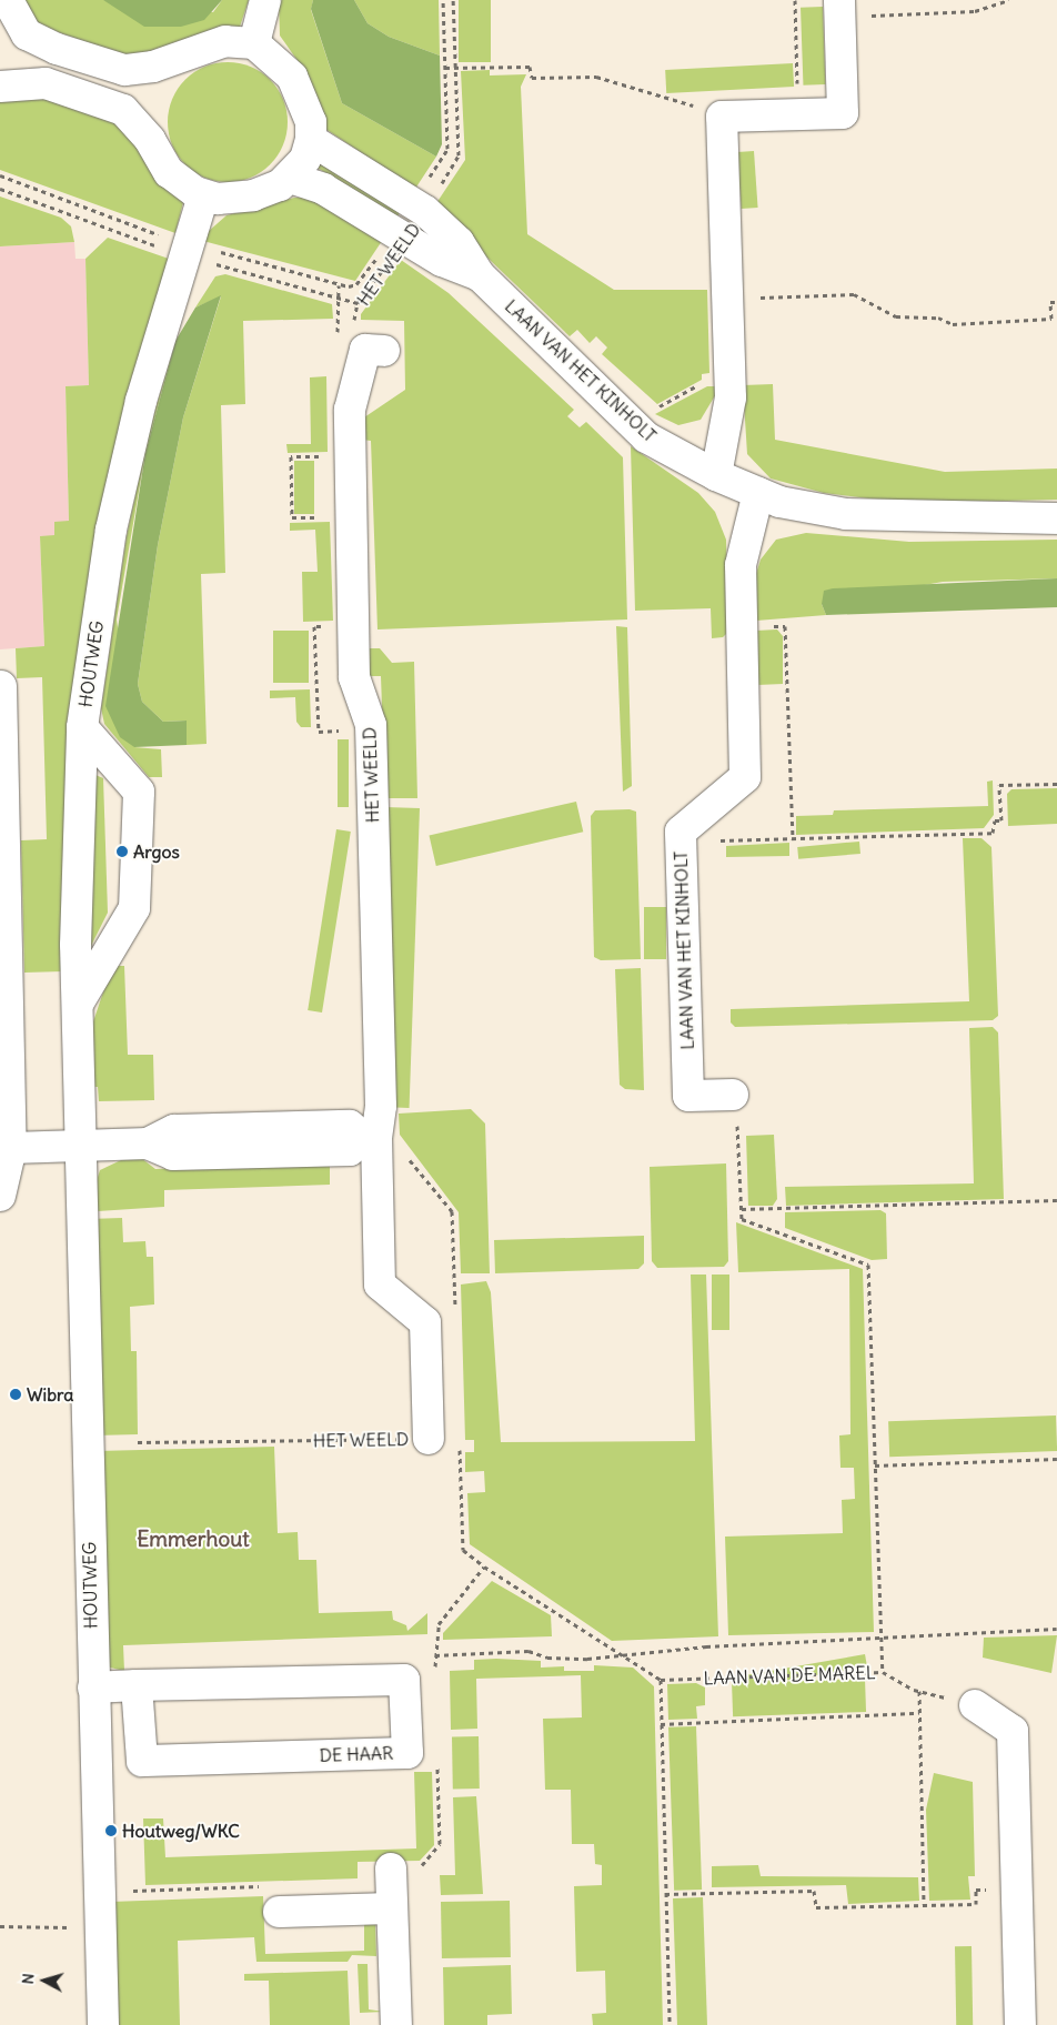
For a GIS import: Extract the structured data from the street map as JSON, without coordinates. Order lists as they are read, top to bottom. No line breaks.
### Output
{"streets":{"street":["HET WEELD","LAAN VAN HET KINHOLT","HOUTWEG","DE HAAR"],"path":["LAAN VAN DE MAREL"]},"crossings":[["HET WEELD","LAAN VAN HET KINHOLT"],["HOUTWEG","DE HAAR"]],"districts":["Emmerhout"],"places":["Argos","Wibra","Houtweg/WKC"],"north":"left"}
